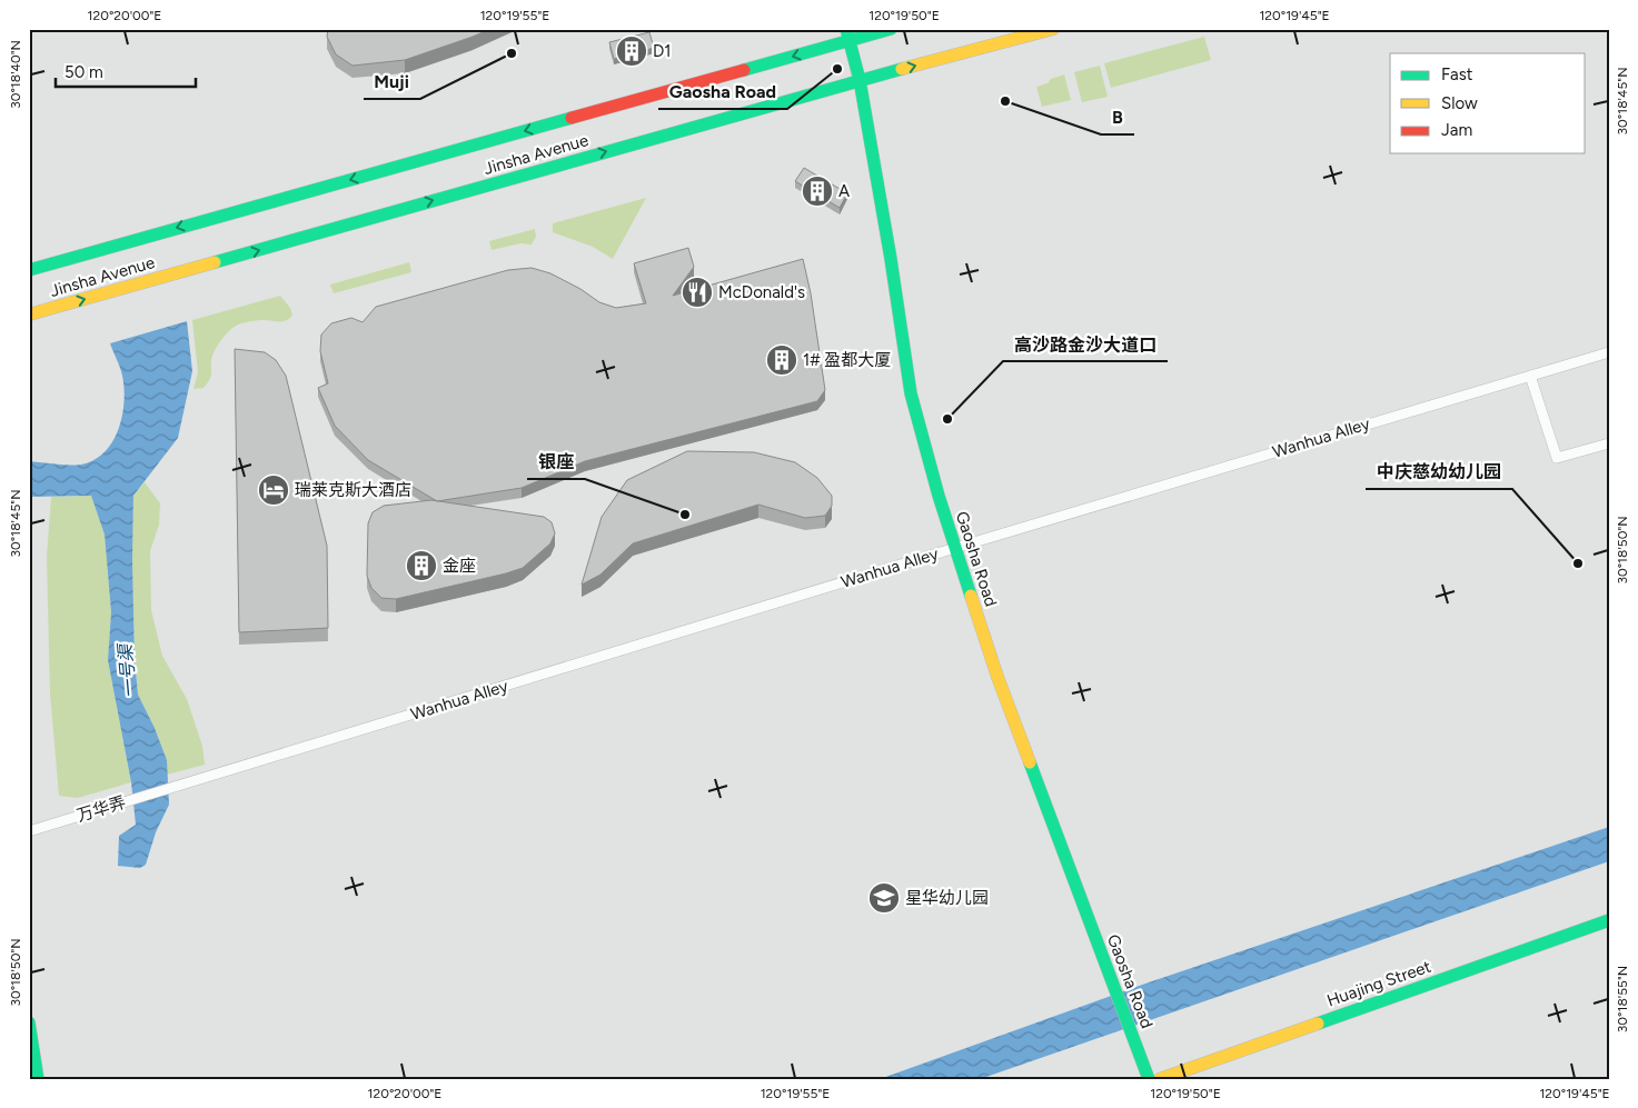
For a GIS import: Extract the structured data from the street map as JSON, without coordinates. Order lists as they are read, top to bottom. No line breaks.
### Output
{"streets":{"main road":["Jinsha Avenue","Gaosha Road","Huajing Street"],"lane":["Wanhua Alley","万华弄"]},"crossings":[["Jinsha Avenue","Gaosha Road"],["Wanhua Alley","Gaosha Road"],["Wanhua Alley","万华弄"]],"water":["一号渠"],"places":{"building":["D1","A","1# 盈都大厦","金座"],"other":["Muji","Gaosha Road","B","高沙路金沙大道口","银座","中庆慈幼幼儿园"],"restaurant":["McDonald's"],"hotel":["瑞莱克斯大酒店"],"school or university":["星华幼儿园"]},"legend":["Fast","Slow","Jam"],"scale_bar":"50 m","coordinates":["120°20'00\"E","120°19'55\"E","120°19'50\"E","120°19'45\"E","30°18'40\"N","30°18'45\"N","30°18'50\"N","30°18'55\"N"]}
